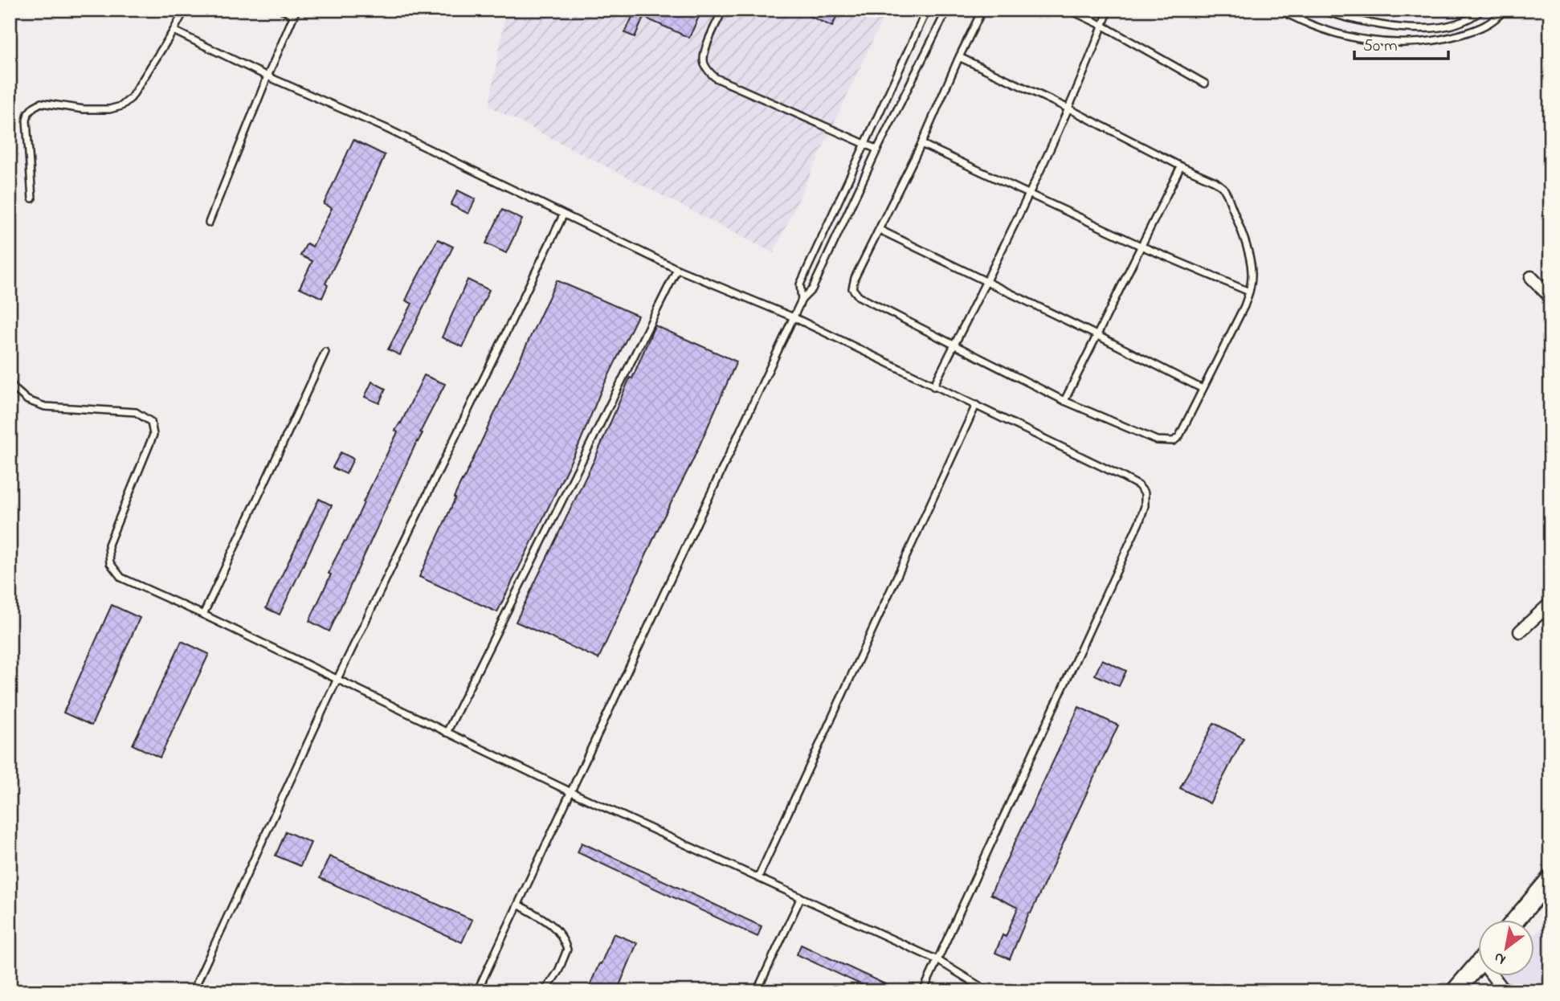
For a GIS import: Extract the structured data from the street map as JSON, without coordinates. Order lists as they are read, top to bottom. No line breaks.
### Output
{"scale_bar":"50 m","north":"bottom left"}
